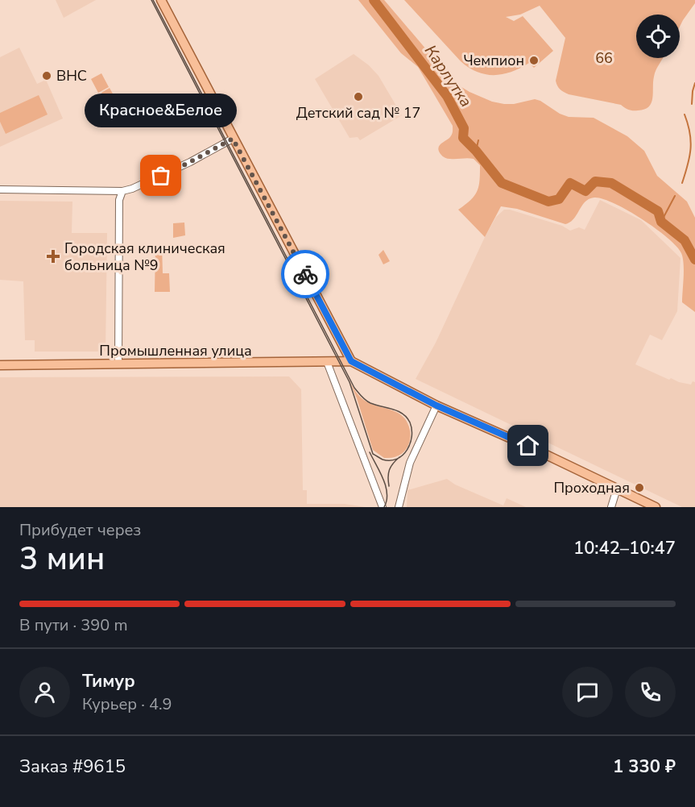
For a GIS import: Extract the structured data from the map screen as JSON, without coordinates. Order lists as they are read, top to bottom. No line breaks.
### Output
{"streets":{"main road":["Промышленная улица"]},"water":["Карлутка"],"parks":["66"],"places":{"other":["Чемпион","ВНС","Детский сад № 17","Красное&Белое","Проходная"],"health":["Городская клиническая больница №9"]},"page":{"bubble":"Красное&Белое","heading":["3 мин","Прибудет через","10:42–10:47"],"panel":["Тимур","Курьер · 4.9","Заказ #9615","1 330 ₽"],"bar":"В пути · 390 m"}}
